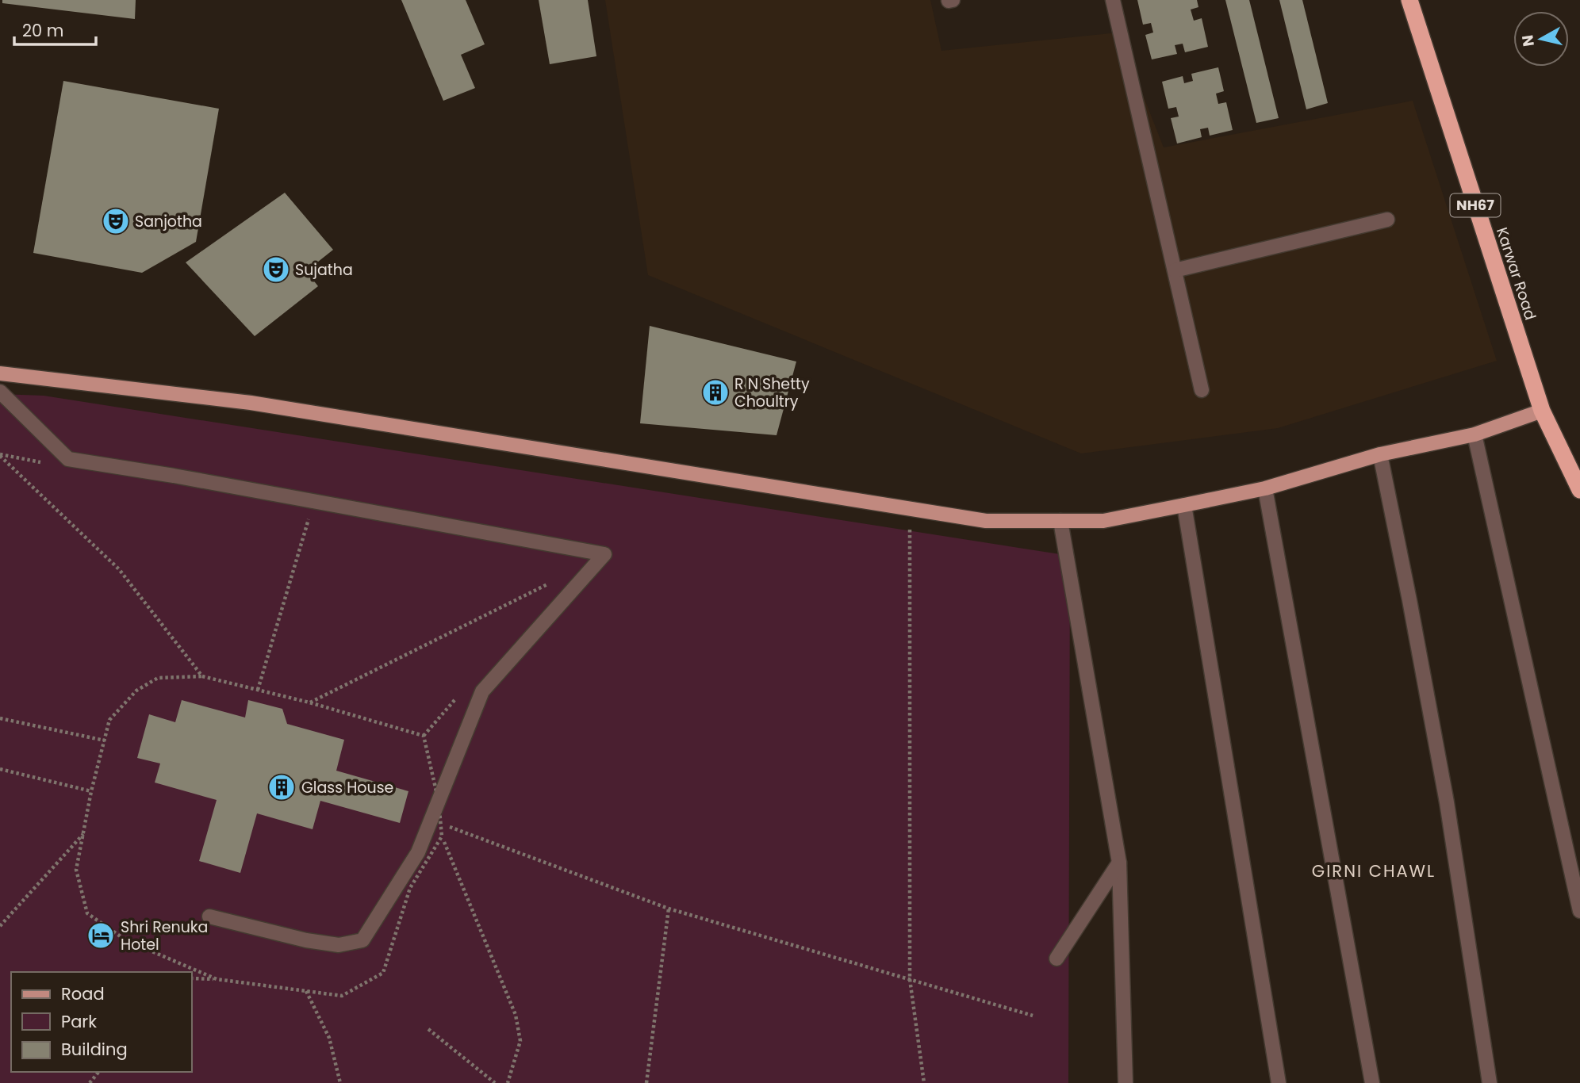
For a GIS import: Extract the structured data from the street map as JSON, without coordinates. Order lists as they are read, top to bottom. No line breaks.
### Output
{"streets":{"highway":["NH67","Karwar Road"]},"districts":["GIRNI CHAWL"],"places":{"theatre":["Sanjotha","Sujatha"],"building":["R N Shetty Choultry","Glass House"],"hotel":["Shri Renuka Hotel"]},"legend":["Road","Park","Building"],"scale_bar":"20 m","north":"left"}
